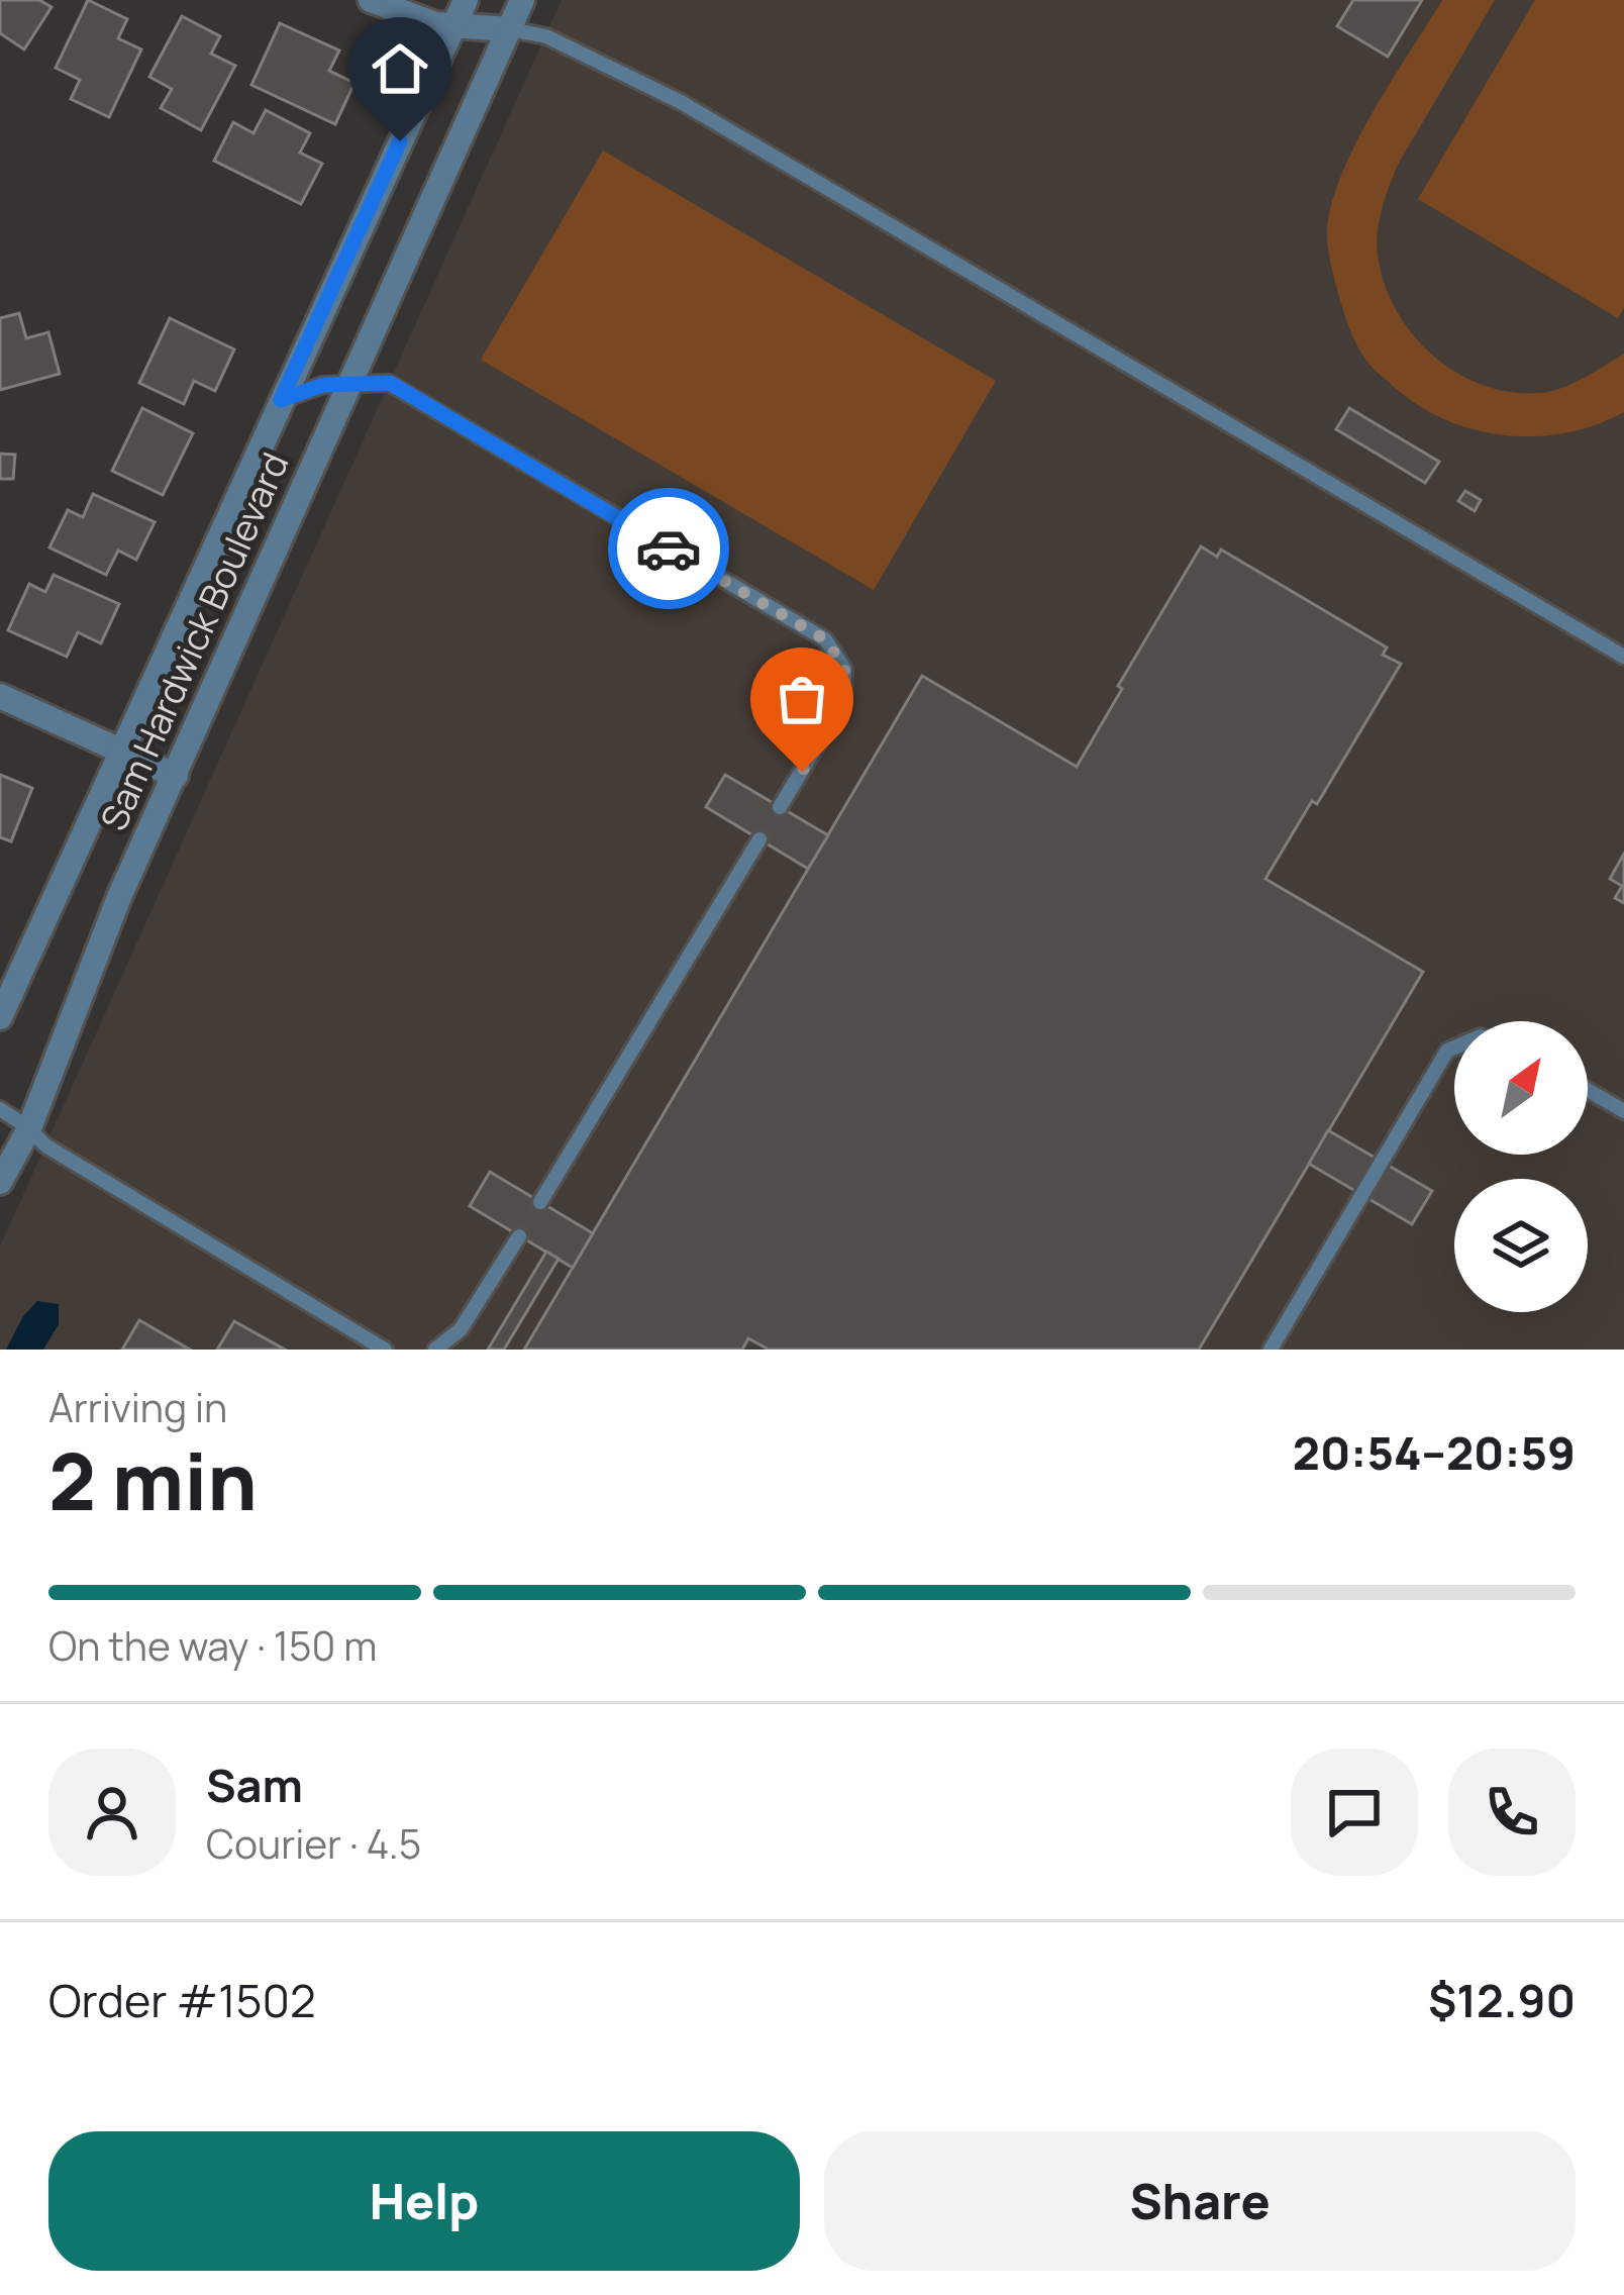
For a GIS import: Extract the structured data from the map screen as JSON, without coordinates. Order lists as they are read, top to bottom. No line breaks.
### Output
{"streets":{"street":["Sam Hardwick Boulevard"]},"north":"top right","page":{"heading":["2 min","Arriving in","20:54–20:59"],"panel":["Sam","Courier · 4.5","Order #1502","$12.90"],"bar":"On the way · 150 m","buttons":["Help","Share"]}}
